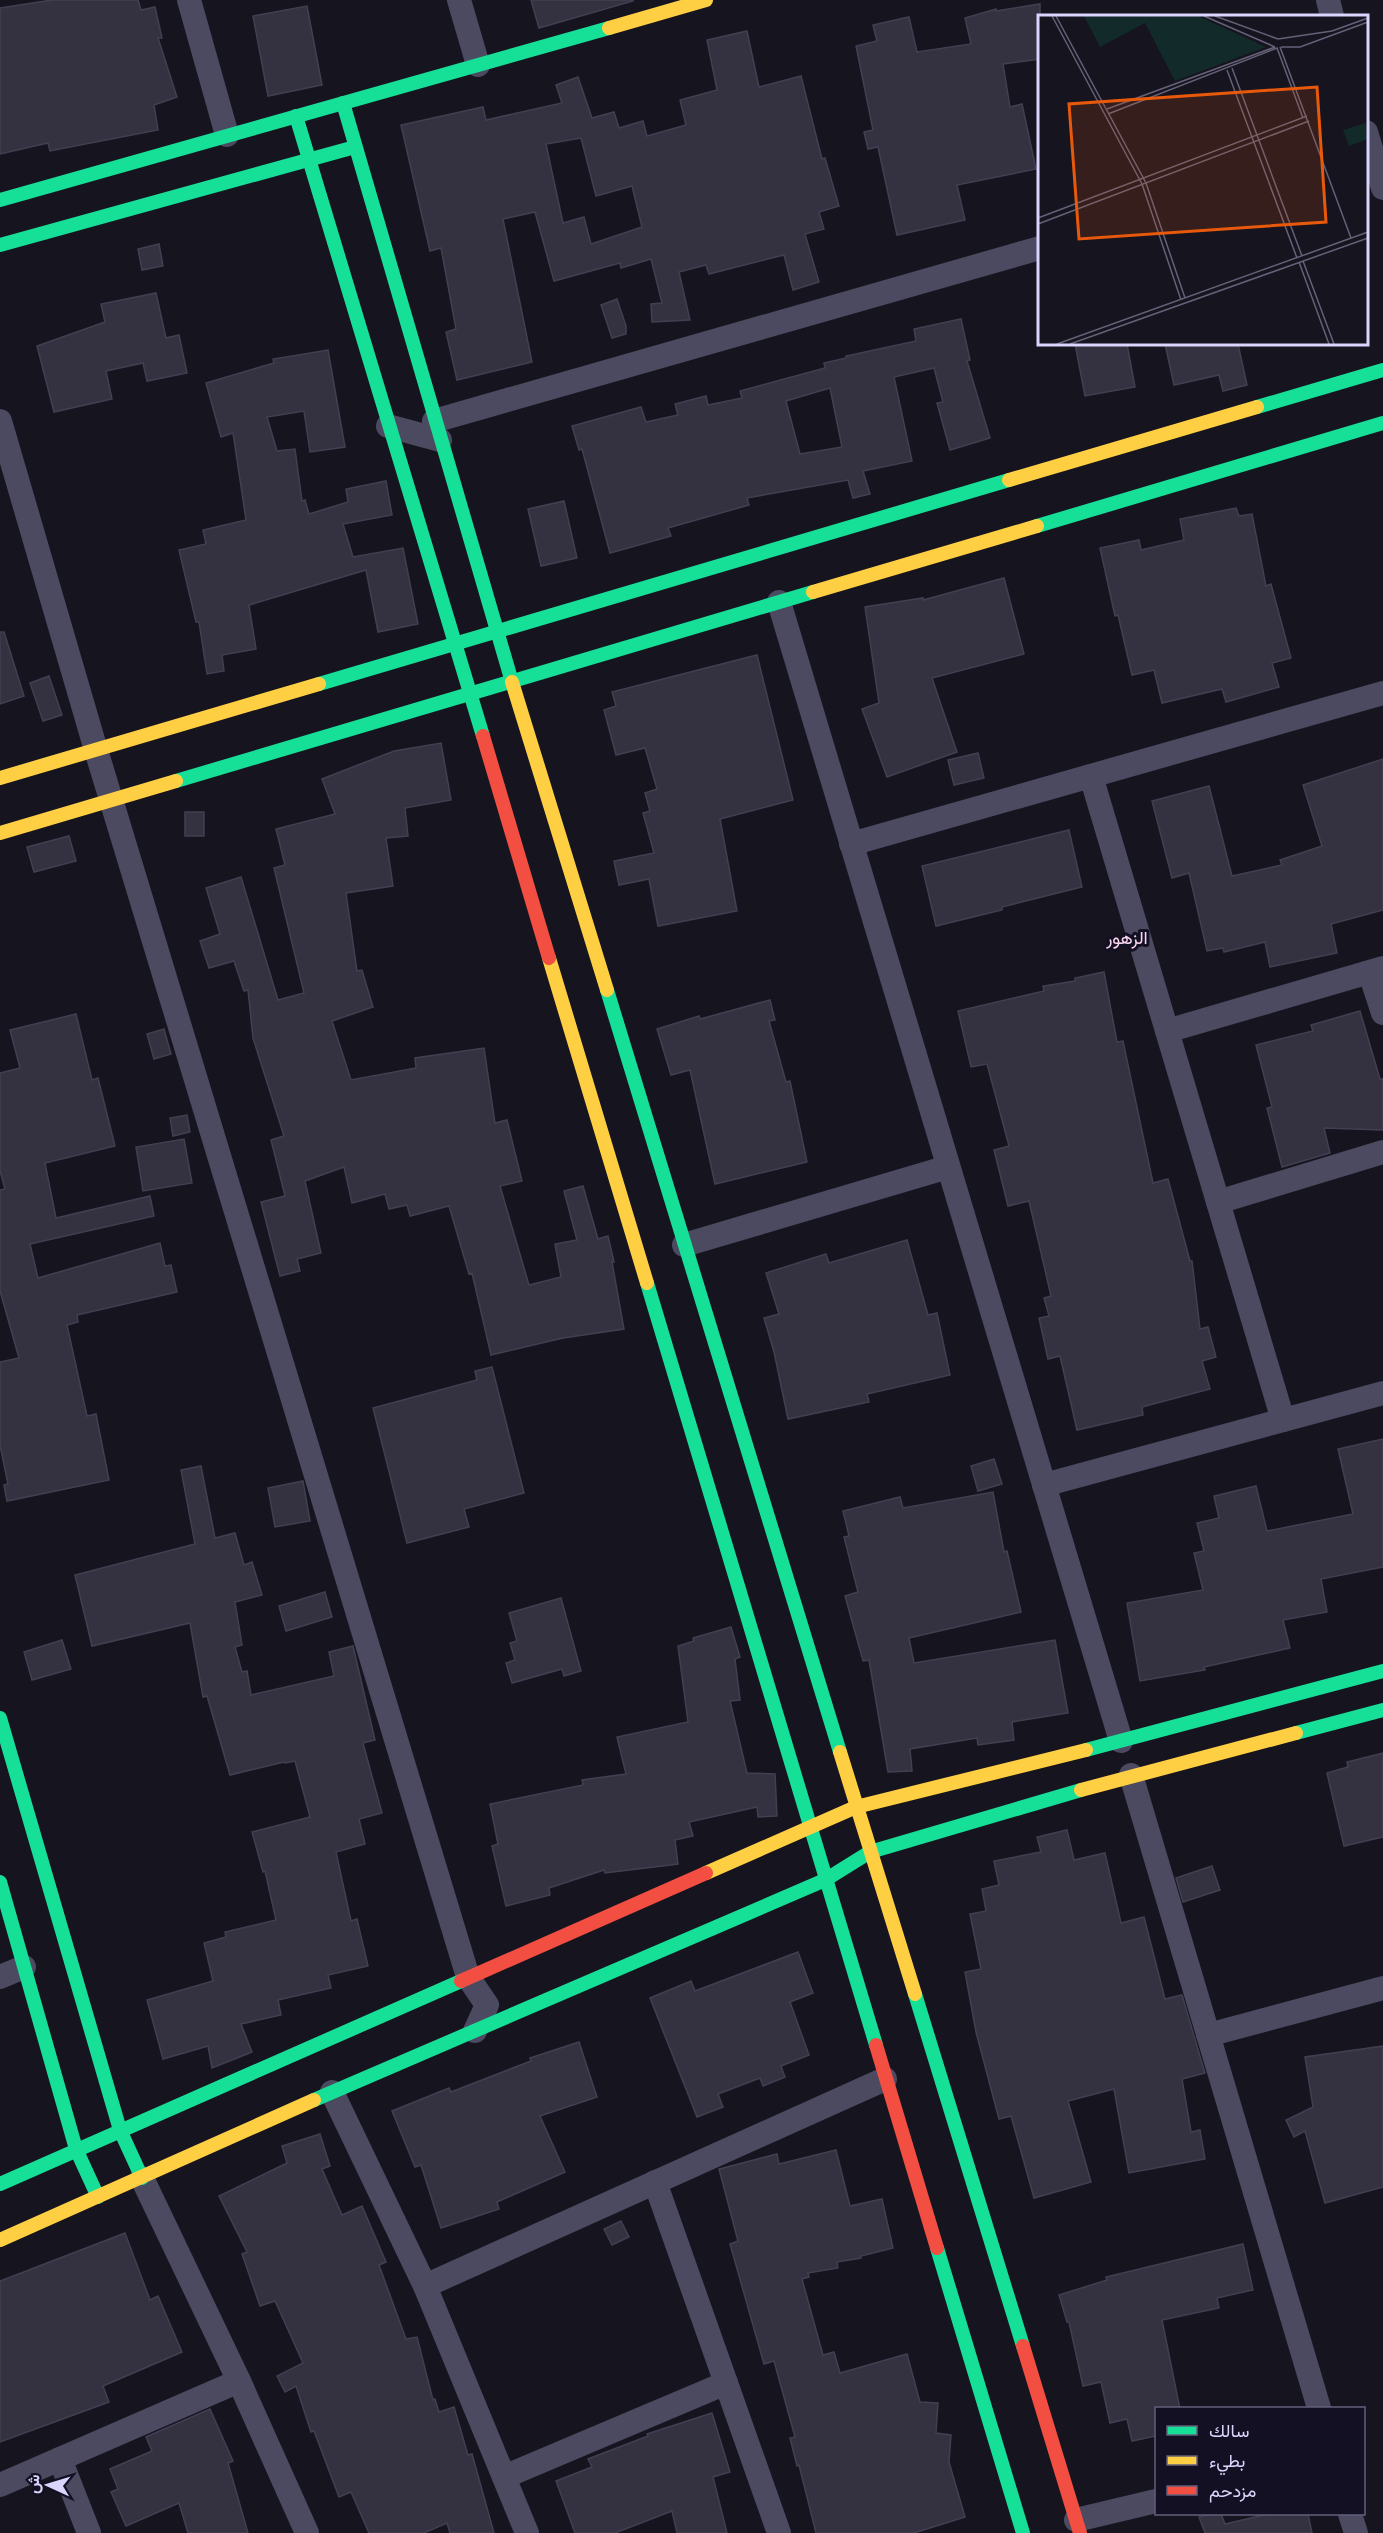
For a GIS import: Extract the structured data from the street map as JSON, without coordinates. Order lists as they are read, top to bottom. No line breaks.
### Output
{"districts":["الزهور"],"legend":["سالك","بطيء","مزدحم"],"north":"left"}
